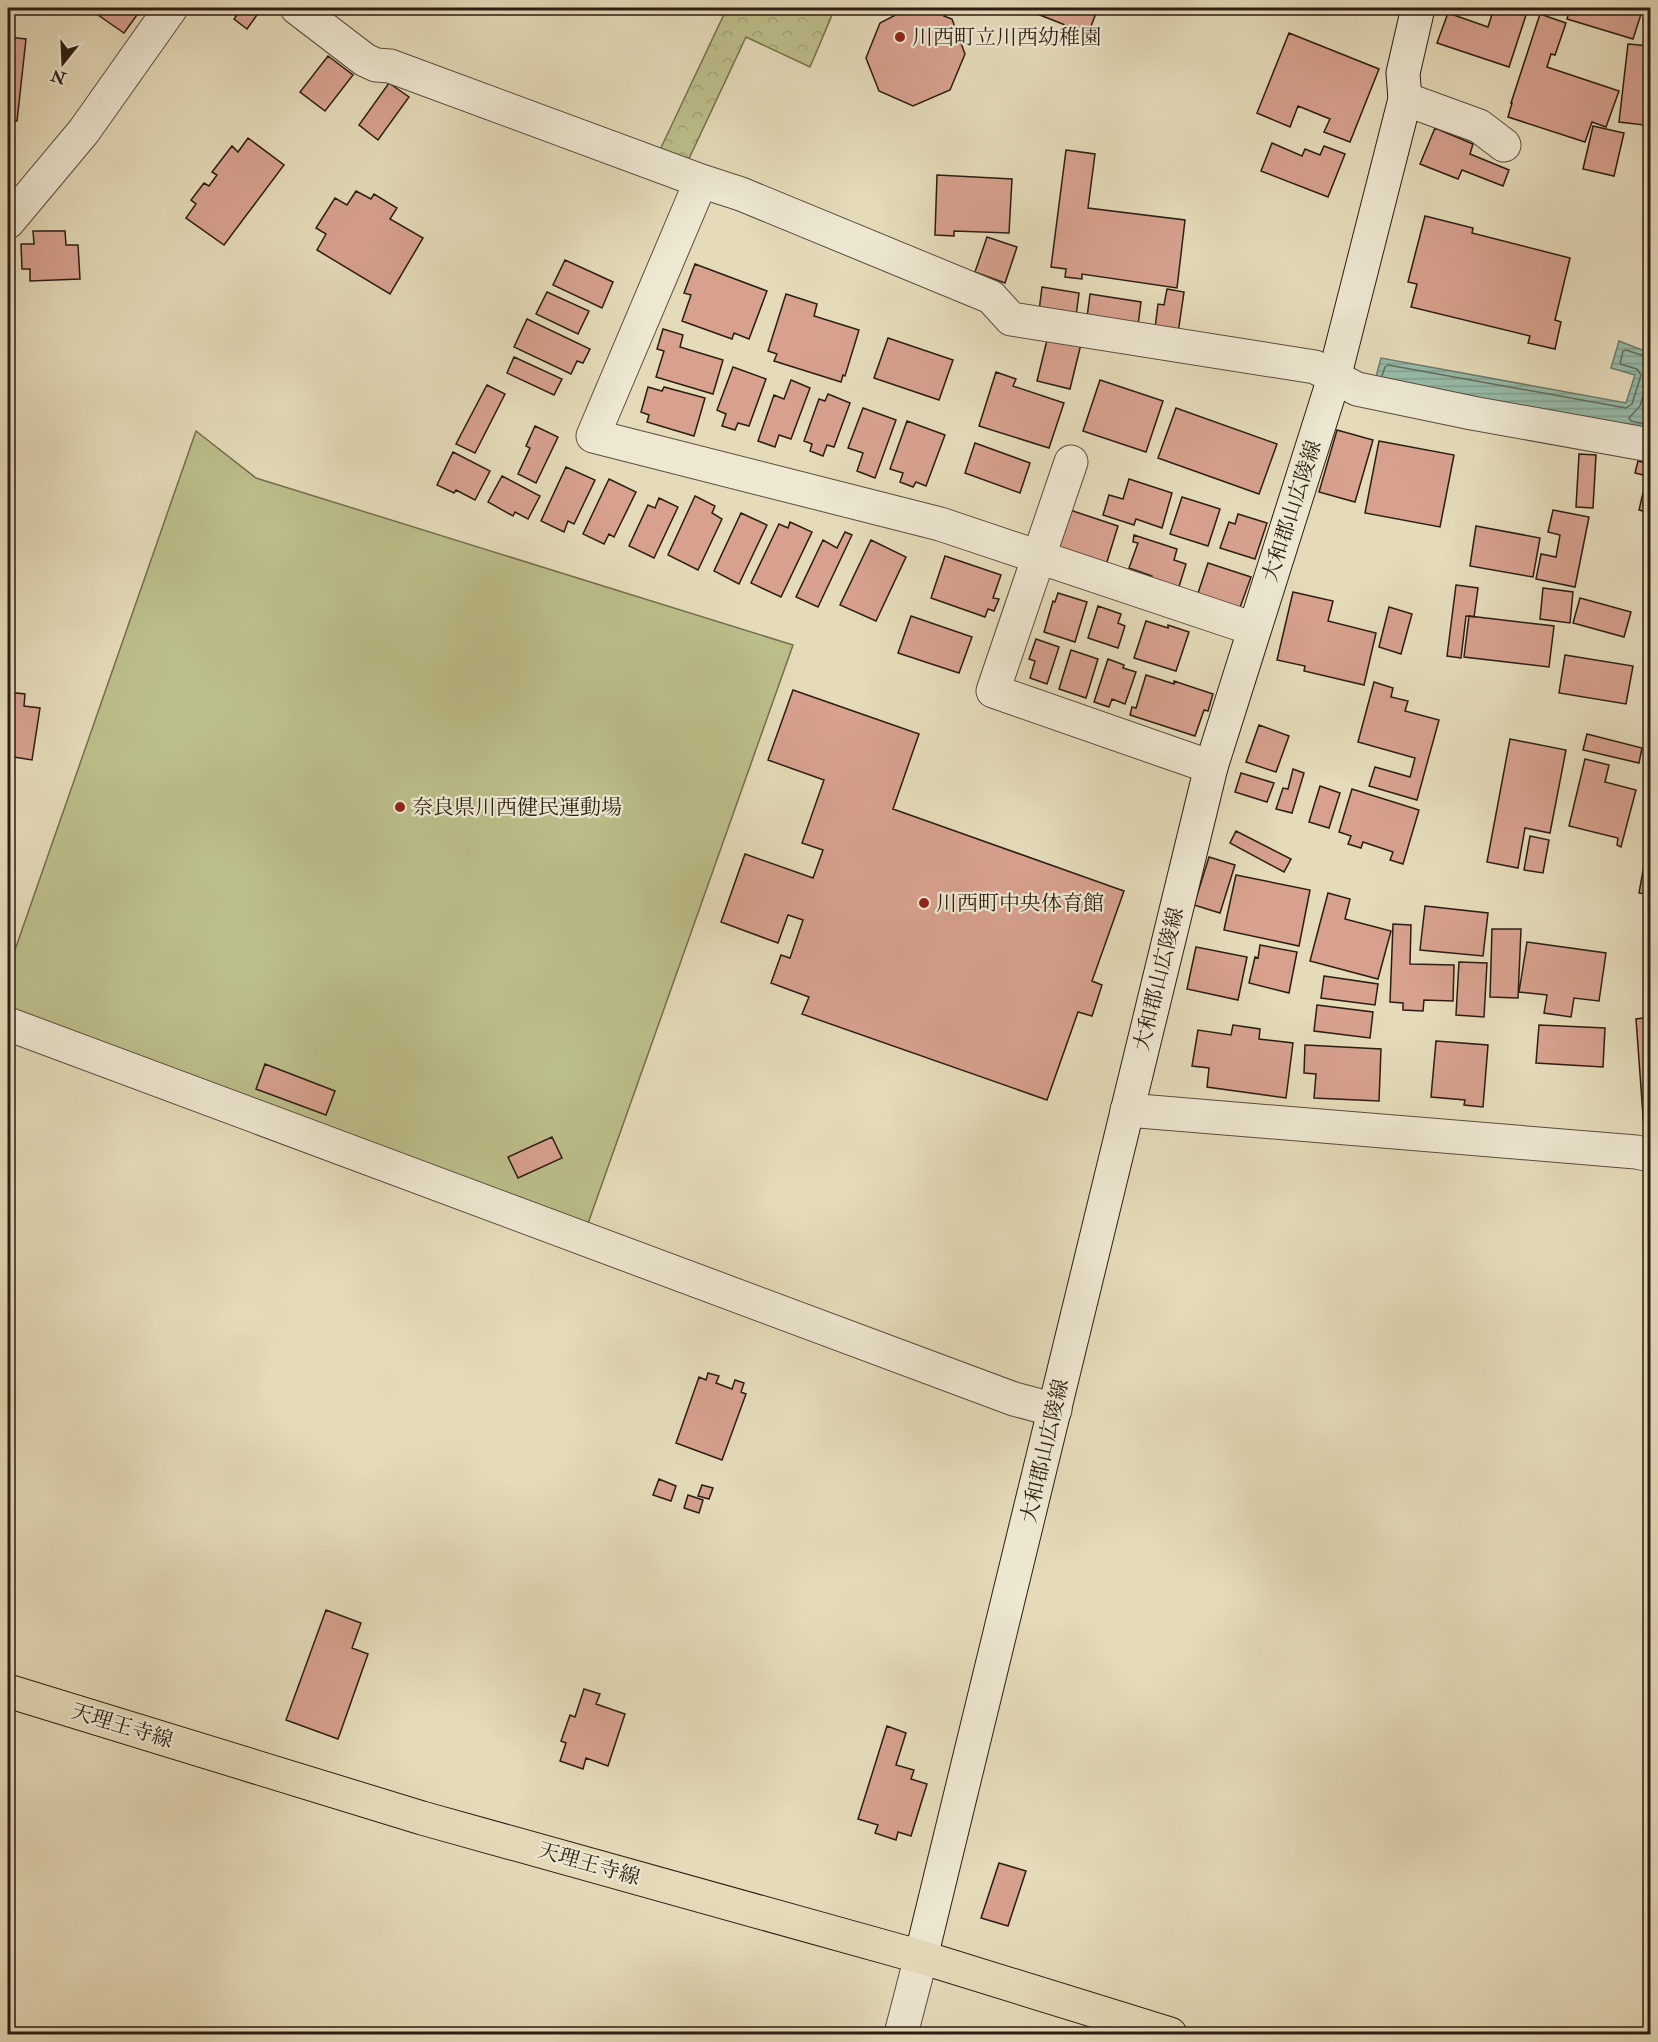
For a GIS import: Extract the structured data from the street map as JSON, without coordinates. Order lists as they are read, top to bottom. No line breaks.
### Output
{"streets":{"main road":["天理王寺線"],"street":["大和郡山広陵線"]},"crossings":[["大和郡山広陵線","天理王寺線"]],"places":["川西町立川西幼稚園","奈良県川西健民運動場","川西町中央体育館"],"north":"bottom"}
